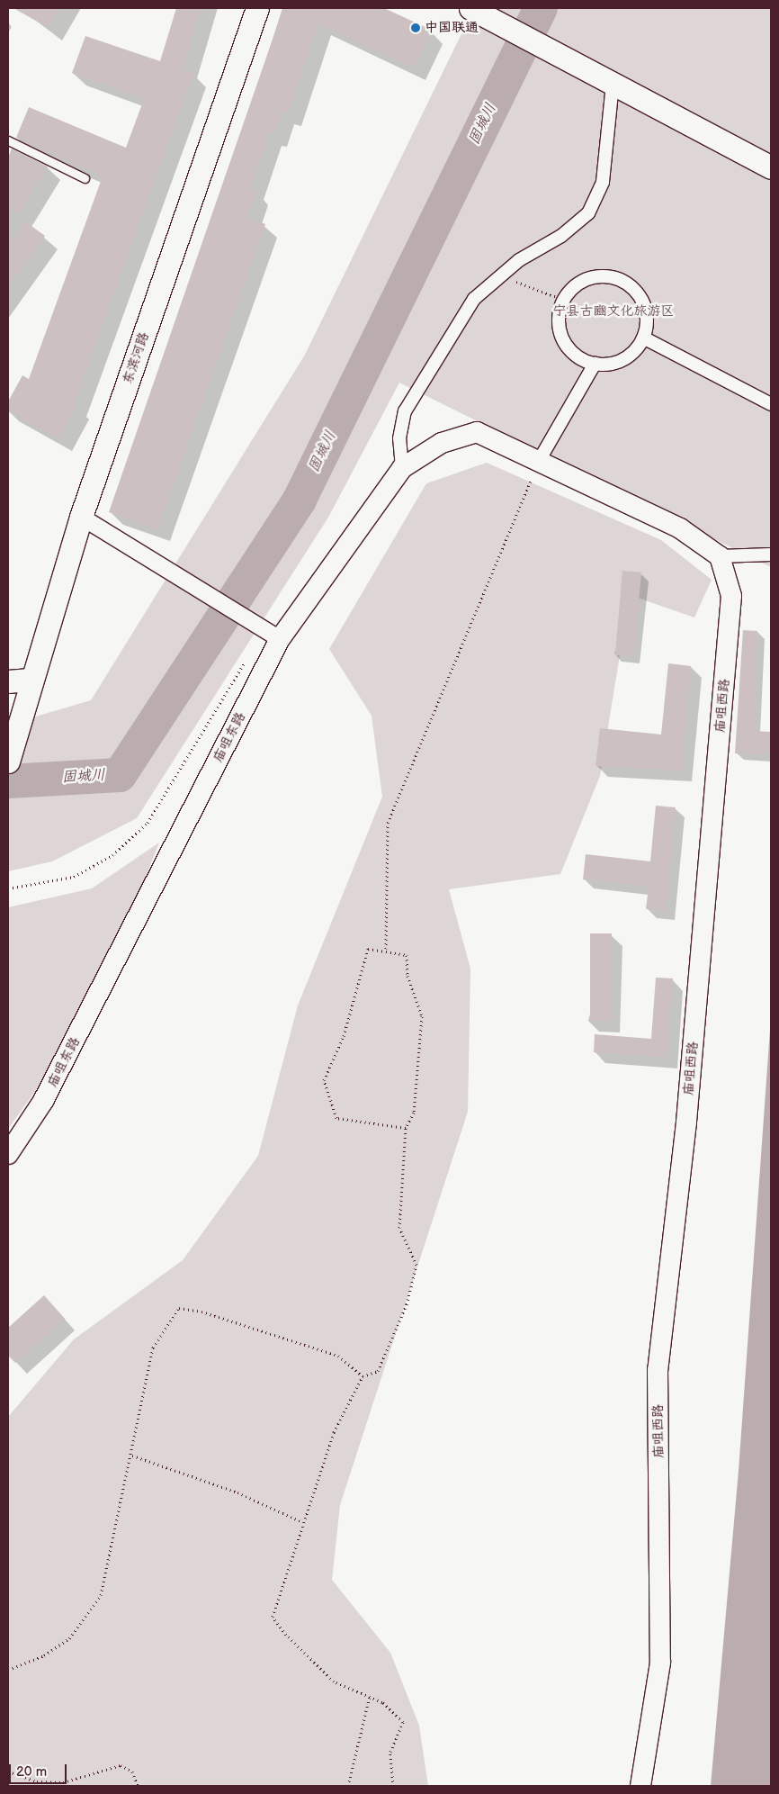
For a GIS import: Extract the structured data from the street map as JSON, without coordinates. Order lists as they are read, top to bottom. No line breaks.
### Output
{"streets":{"main road":["东滨河路"],"street":["庙咀西路","庙咀东路"]},"water":["固城川"],"parks":["宁县古豳文化旅游区"],"places":["中国联通"],"scale_bar":"20 m"}
